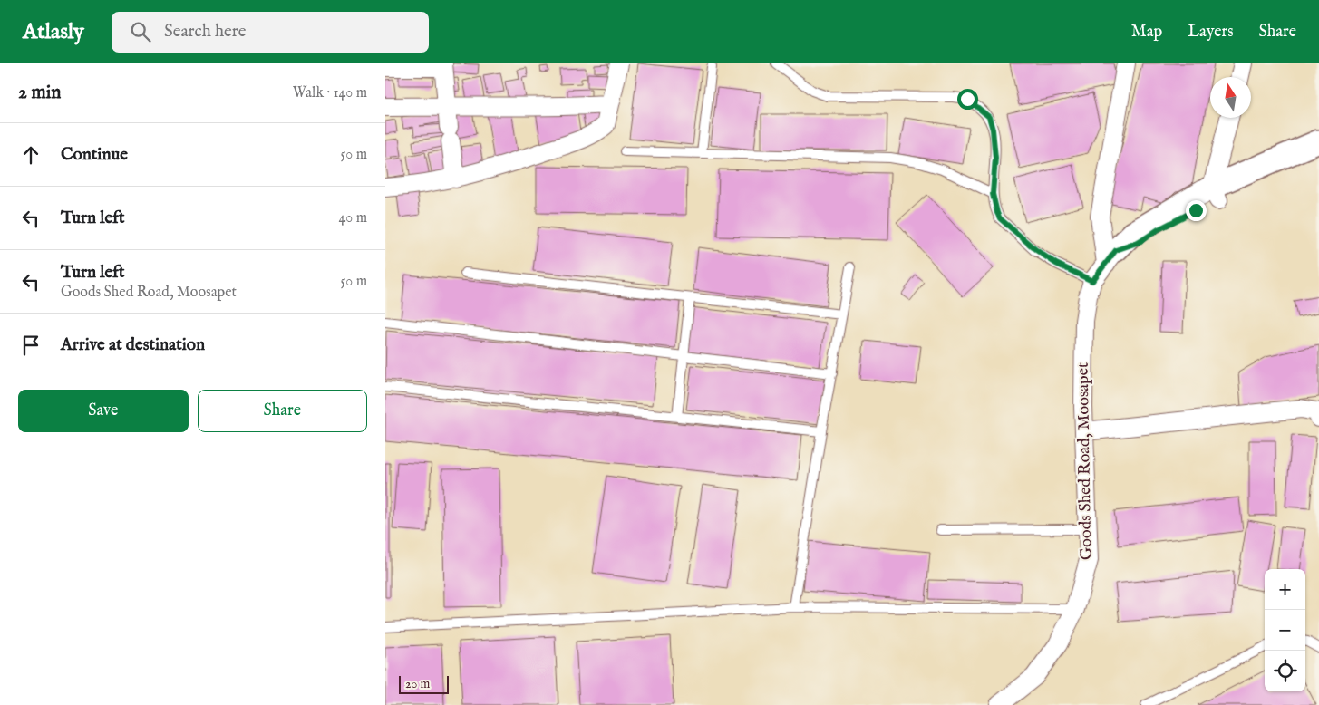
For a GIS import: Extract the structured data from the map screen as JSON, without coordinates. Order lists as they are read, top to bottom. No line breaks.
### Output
{"streets":{"street":["Goods Shed Road, Moosapet"]},"scale_bar":"20 m","north":"top","page":{"header":"Atlasly","search":"Search here","nav":["Map","Layers","Share"],"heading":["2 min","Walk · 140 m"],"list":[["Continue","50 m"],["Turn left","40 m"],["Turn left","Goods Shed Road, Moosapet","50 m"],"Arrive at destination"],"buttons":["Save","Share"],"map_buttons":["+","−"],"scale":"20 m"}}
